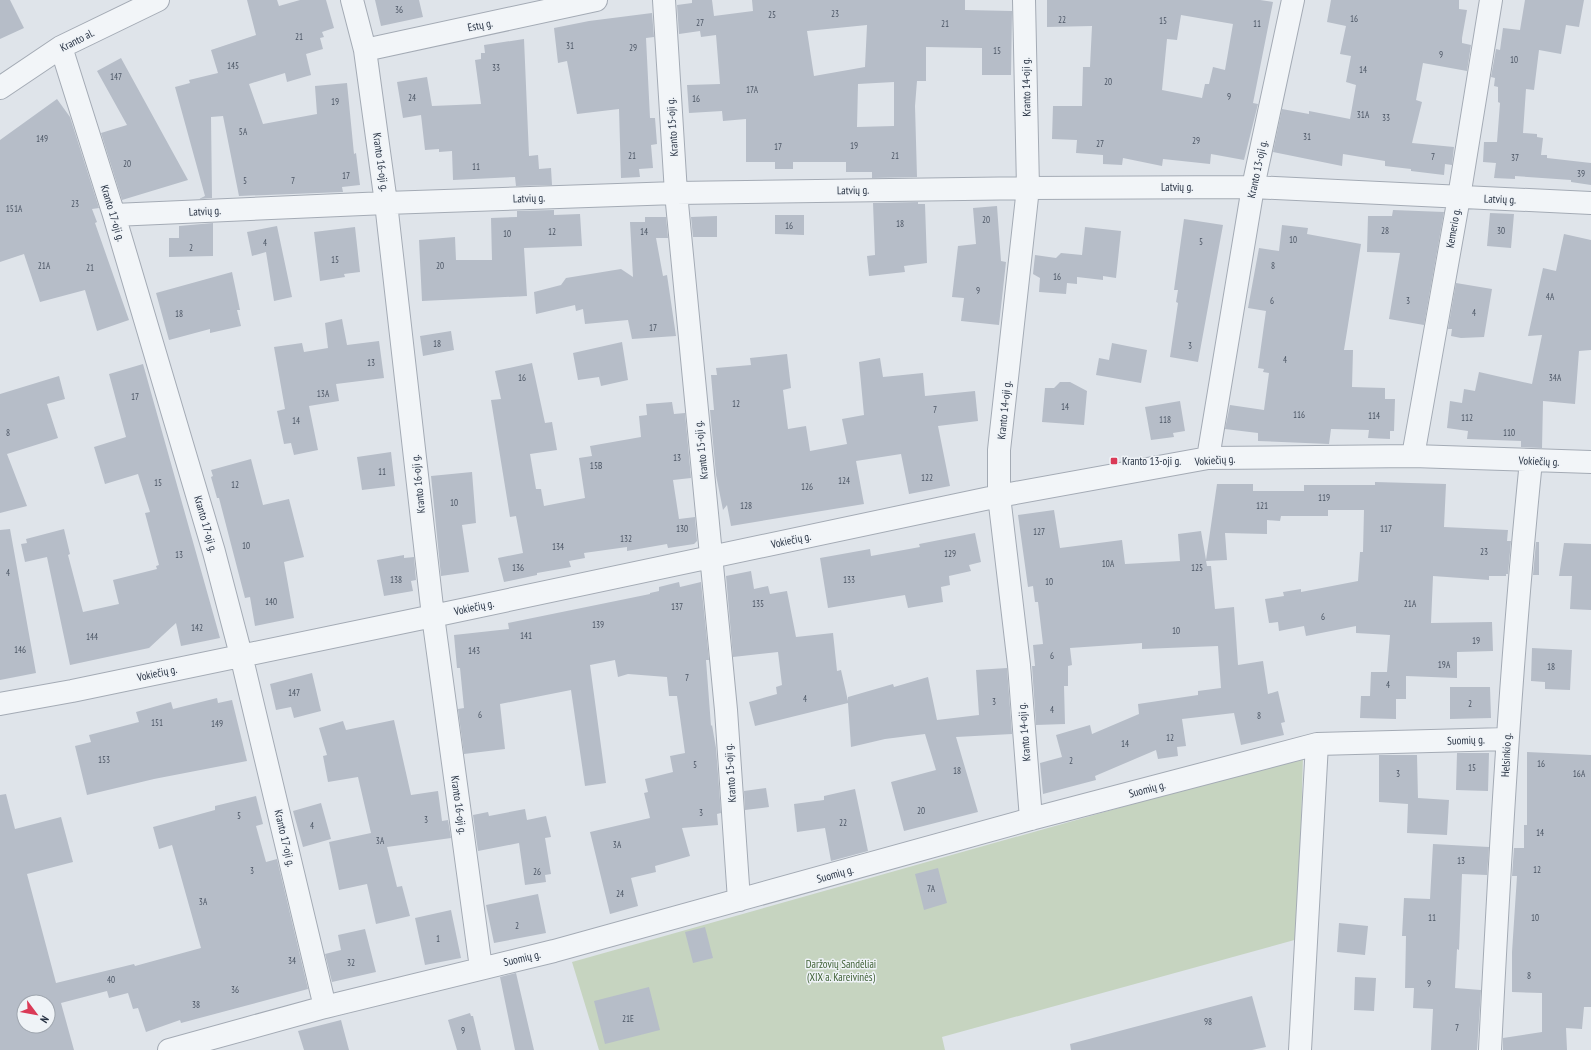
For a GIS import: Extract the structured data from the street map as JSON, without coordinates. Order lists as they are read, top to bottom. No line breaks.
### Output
{"streets":{"street":["Estų g.","Kranto al.","Kranto 14-oji g.","Kranto 15-oji g.","Kranto 16-oji g.","Kranto 13-oji g.","Latvių g.","Kranto 17-oji g.","Kemerio g.","Vokiečių g.","Suomių g.","Helsinkio g."]},"crossings":[["Estų g.","Kranto 16-oji g."],["Kranto al.","Kranto 17-oji g."],["Kranto 14-oji g.","Latvių g."],["Kranto 14-oji g.","Vokiečių g."],["Kranto 14-oji g.","Suomių g."],["Kranto 15-oji g.","Latvių g."],["Kranto 15-oji g.","Vokiečių g."],["Kranto 15-oji g.","Suomių g."],["Kranto 16-oji g.","Latvių g."],["Kranto 16-oji g.","Vokiečių g."],["Kranto 16-oji g.","Suomių g."],["Kranto 13-oji g.","Latvių g."],["Kranto 13-oji g.","Vokiečių g."],["Latvių g.","Kranto 17-oji g."],["Latvių g.","Kemerio g."],["Kranto 17-oji g.","Vokiečių g."],["Kranto 17-oji g.","Suomių g."],["Kemerio g.","Vokiečių g."],["Vokiečių g.","Helsinkio g."],["Suomių g.","Helsinkio g."]],"parks":["Daržovių Sandėliai (XIX a. Kareivinės)"],"places":{"transit":["Kranto 13-oji g."]},"house_numbers":["36","23","25","16","22","15","27","21","11","21","31","29","15","9","10","145","33","14","147","20","17A","9","24","16","19","31A","33","5A","31","149","29","27","19","17","21","21","7","37","20","11","39","17","5","7","23","151A","20","18","16","28","30","12","14","10","10","5","4","2","15","21A","20","8","21","16","9","4A","6","3","4","18","17","18","3","4","13","16","34A","13A","17","12","14","7","116","114","112","118","14","8","110","13","15B","11","122","124","15","12","126","119","10","128","121","130","117","127","132","10","134","23","129","13","10A","136","125","4","138","133","10","140","135","21A","137","6","139","142","10","141","144","19","146","143","6","19A","18","7","4","147","4","3","2","4","6","8","151","149","12","14","153","2","16","5","15","18","3","16A","20","3","5","3","22","4","14","3A","3A","13","12","3","26","7A","24","3A","11","10","2","1","34","32","8","40","9","36","38","21E","98","7","9"],"north":"bottom right"}
